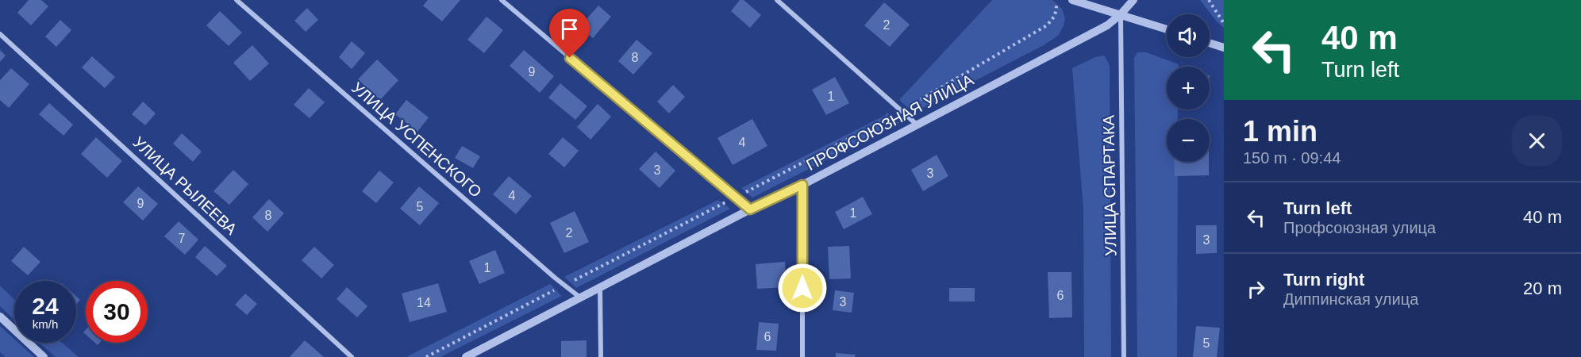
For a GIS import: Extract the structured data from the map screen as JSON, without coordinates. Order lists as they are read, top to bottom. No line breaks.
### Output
{"streets":{"street":["ПРОФСОЮЗНАЯ УЛИЦА","УЛИЦА УСПЕНСКОГО","УЛИЦА РЫЛЕЕВА","УЛИЦА СПАРТАКА"]},"crossings":[["ПРОФСОЮЗНАЯ УЛИЦА","УЛИЦА УСПЕНСКОГО"],["ПРОФСОЮЗНАЯ УЛИЦА","УЛИЦА СПАРТАКА"]],"house_numbers":["2","8","9","1","4","3","3","4","9","5","1","8","2","7","3","1","6","3","14","6","5"],"page":{"turn":["40 m","Turn left"],"map_buttons":["+","−"],"heading":["1 min","150 m · 09:44"],"list":[{"name":"Turn left","note":"Профсоюзная улица","value":"40 m"},{"name":"Turn right","note":"Диппинская улица","value":"20 m"}],"speed":"24 km/h","limit":"30"}}
